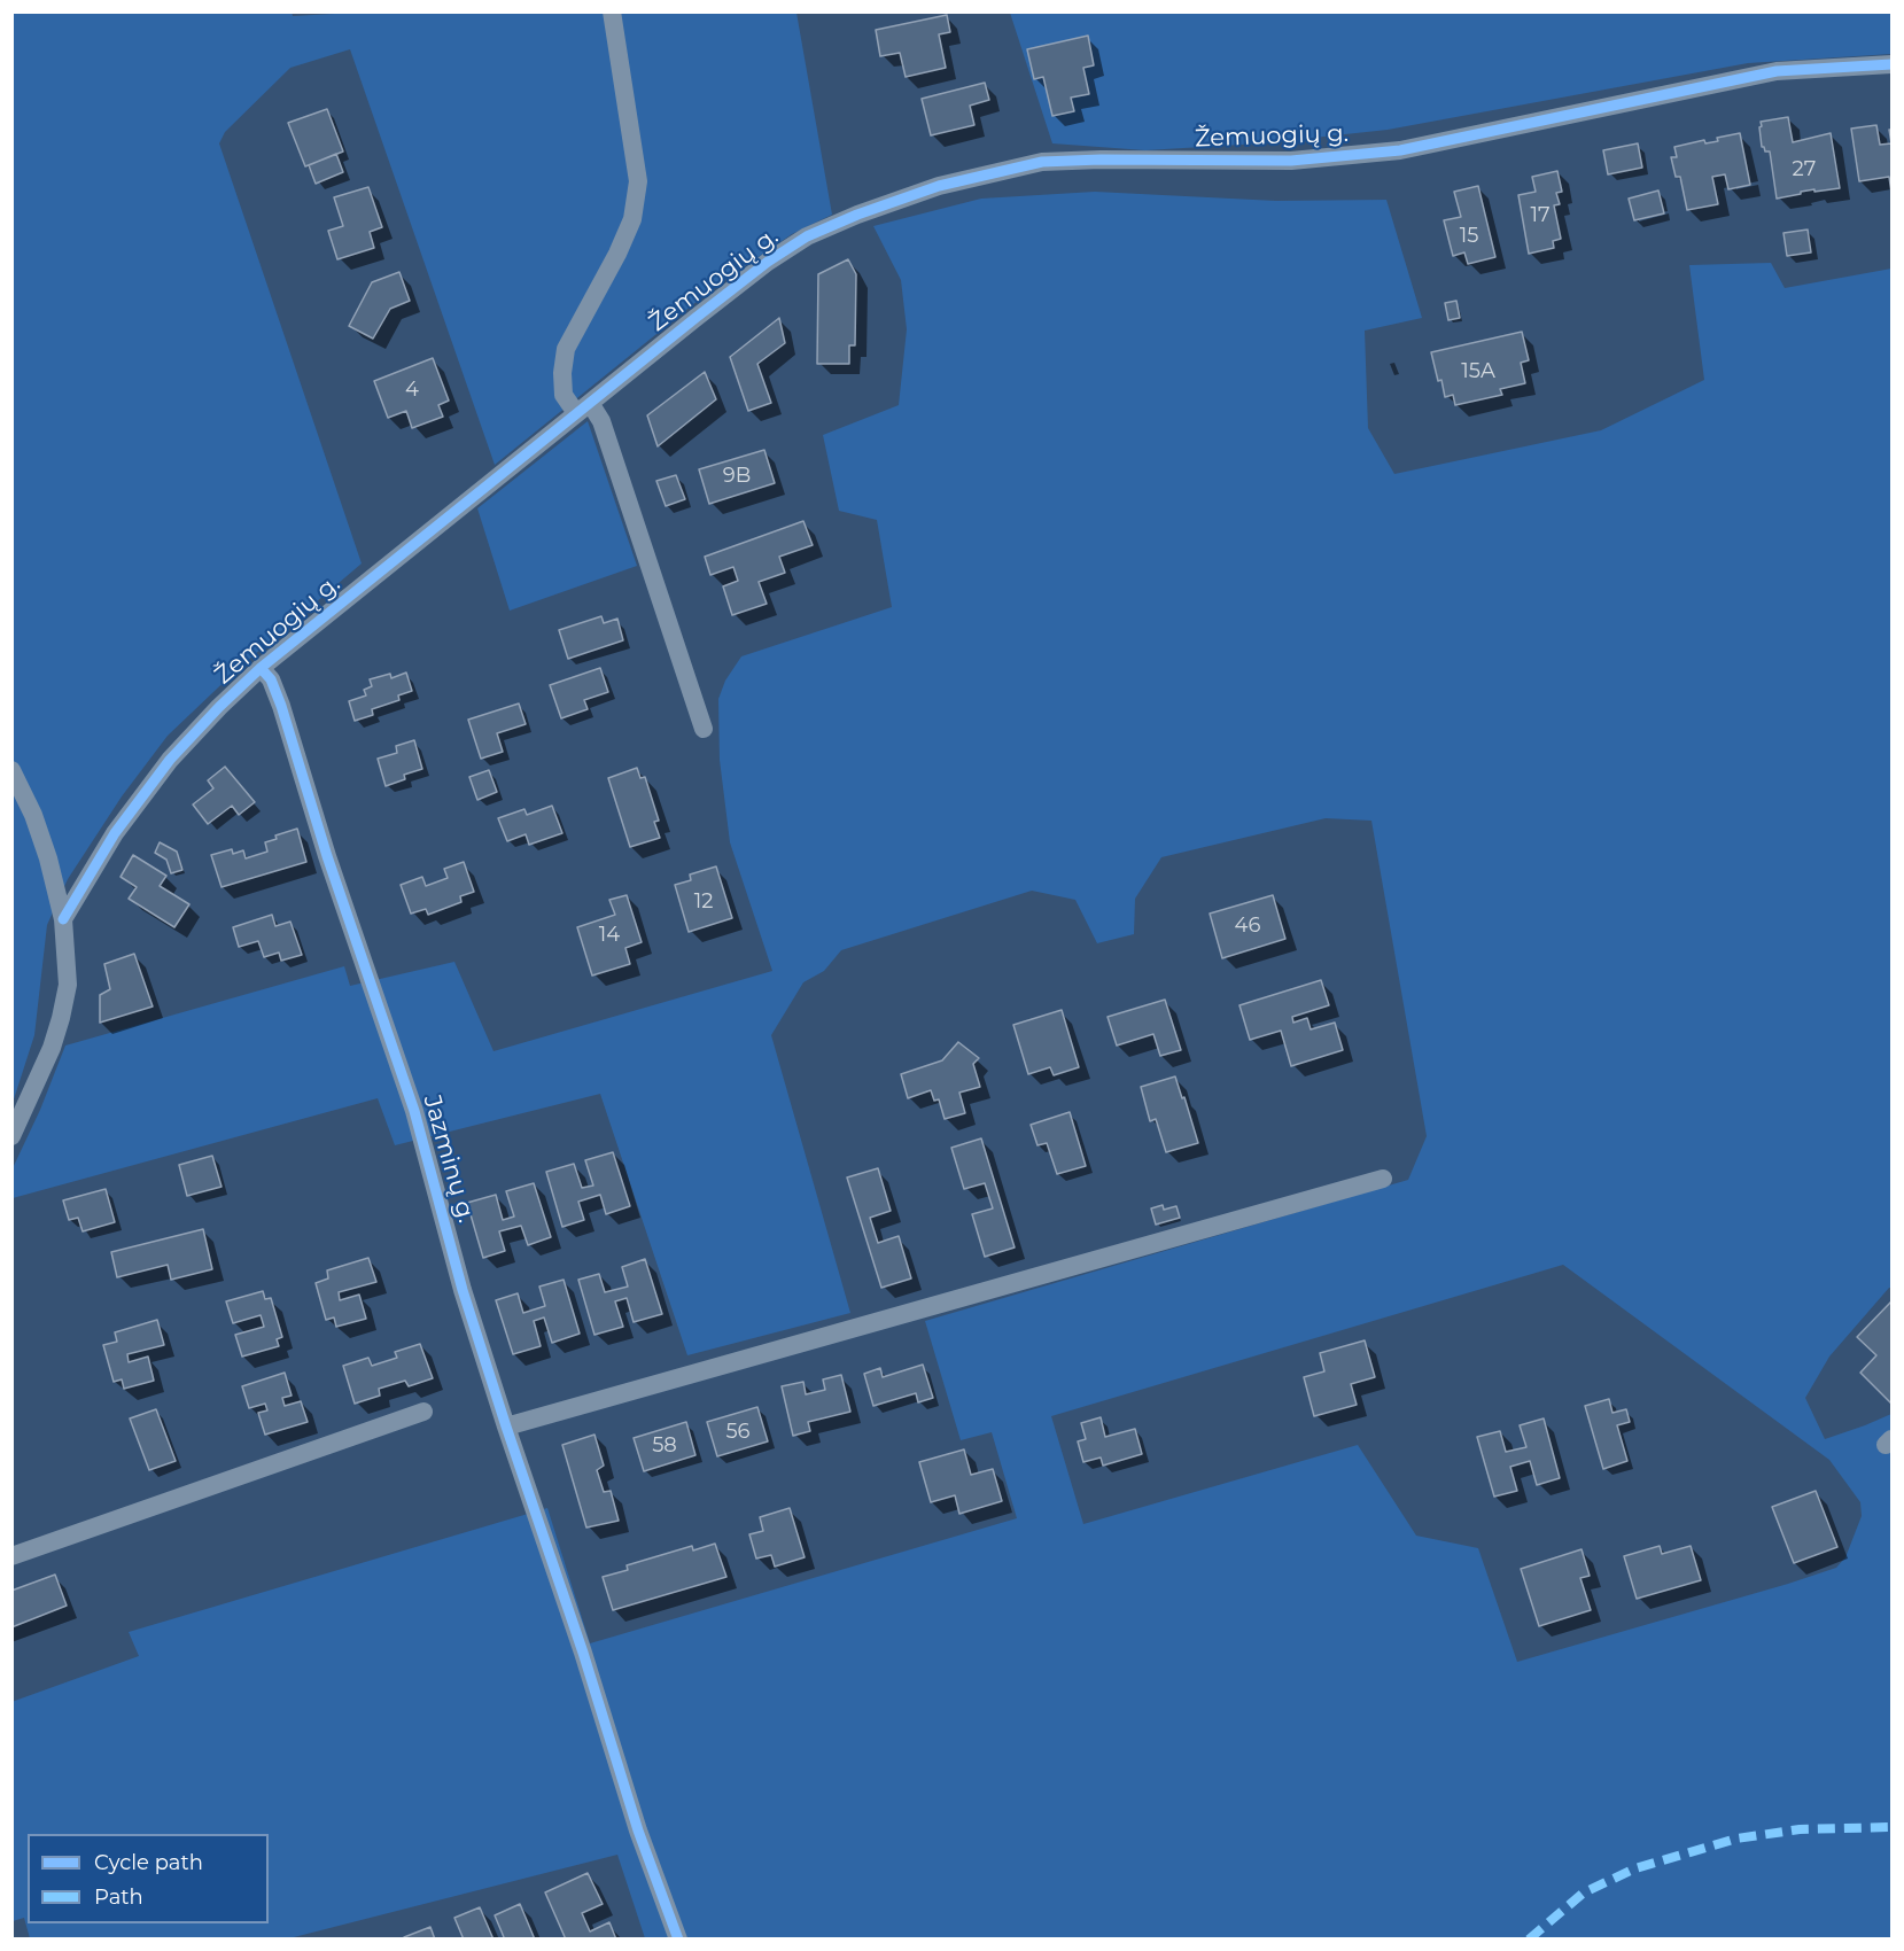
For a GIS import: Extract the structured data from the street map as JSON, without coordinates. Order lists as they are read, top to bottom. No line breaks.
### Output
{"streets":{"street":["Žemuogių g.","Jazminų g."]},"crossings":[["Žemuogių g.","Jazminų g."]],"house_numbers":["27","17","15","15A","4","9B","12","46","14","56","58"],"legend":["Cycle path","Path"]}
